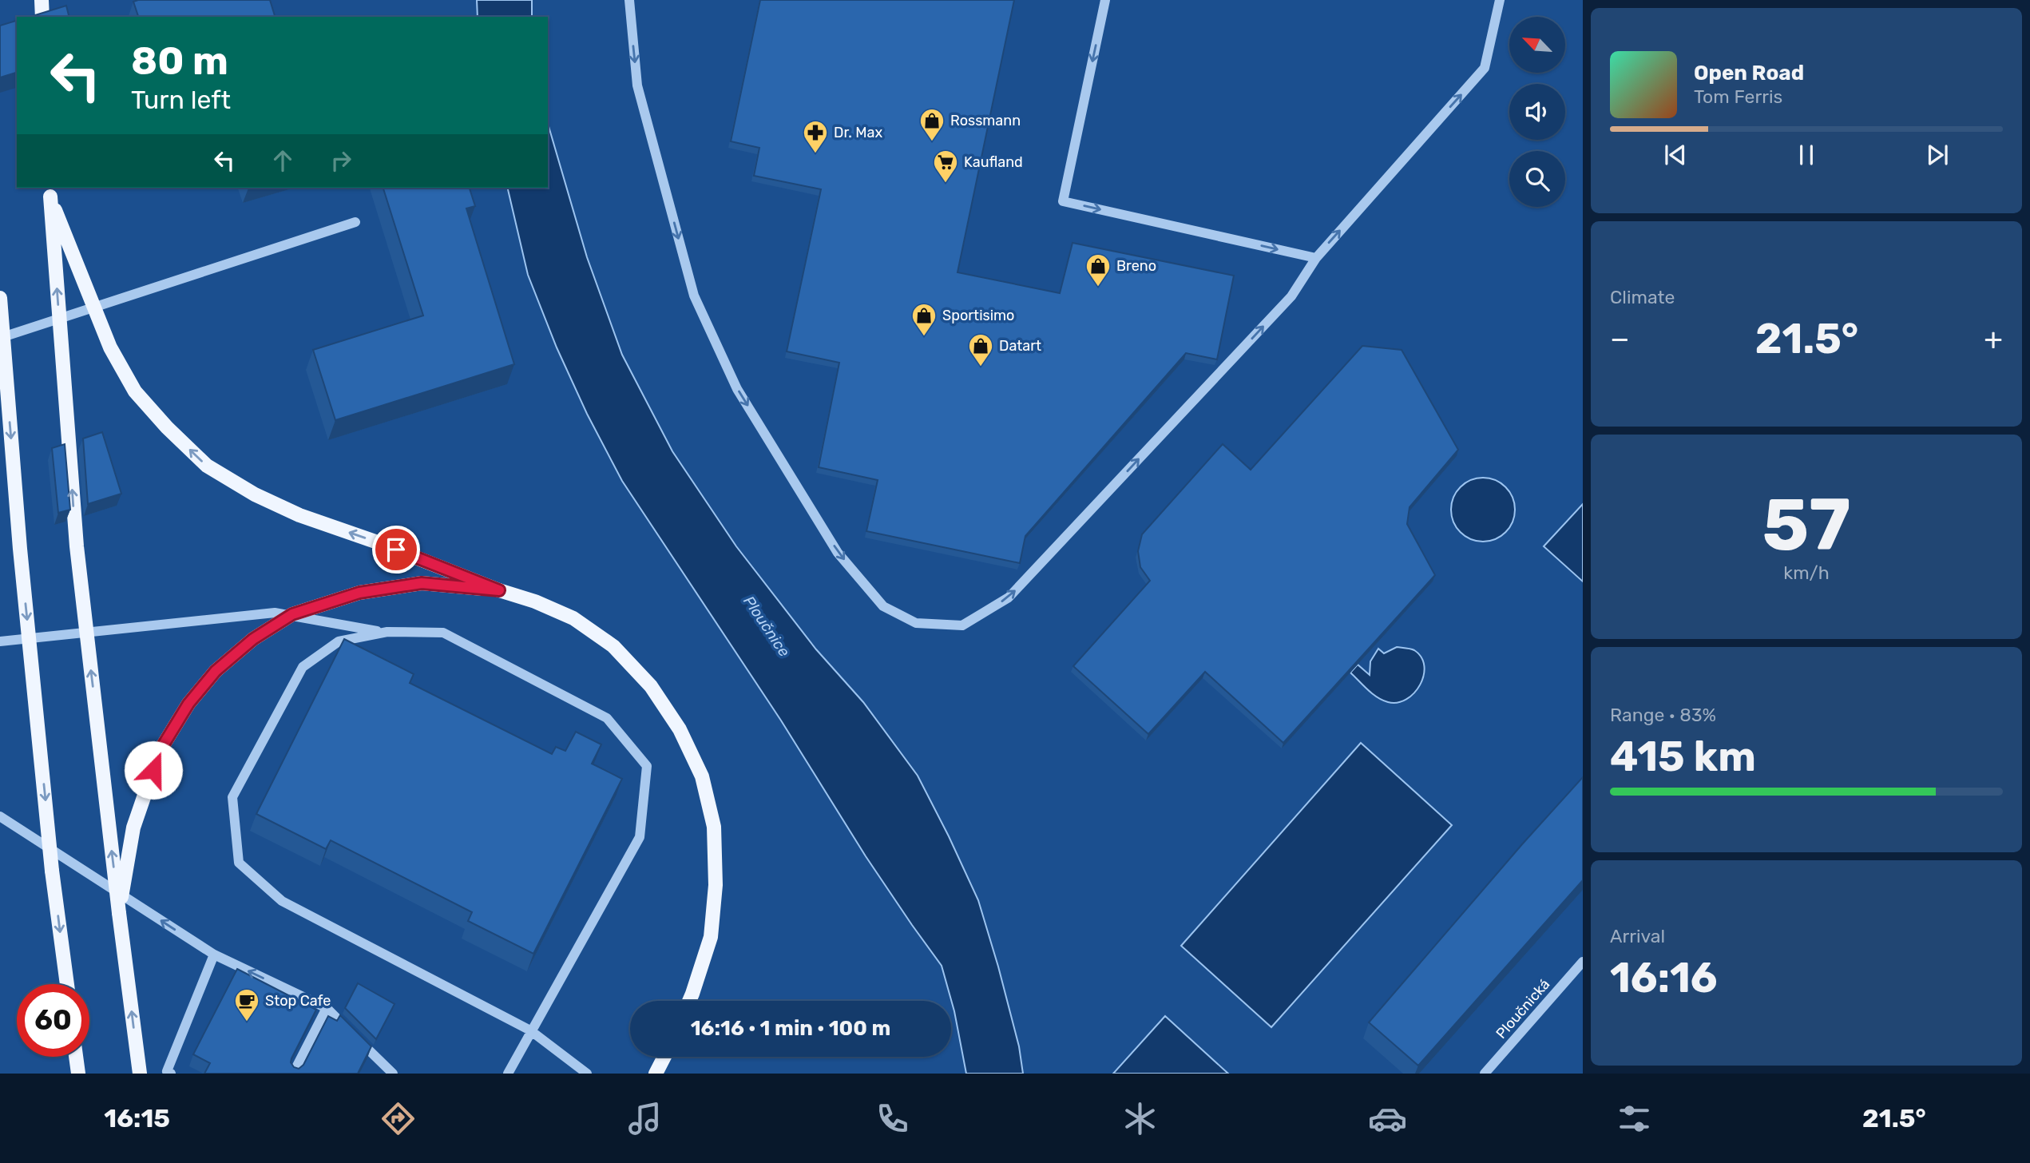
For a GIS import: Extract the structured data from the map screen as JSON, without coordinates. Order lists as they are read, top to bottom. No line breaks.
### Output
{"streets":{"street":["Ploučnická"]},"water":["Ploučnice"],"places":{"shop":["Rossmann","Breno","Sportisimo","Datart"],"pharmacy":["Dr. Max"],"supermarket":["Kaufland"],"cafe":["Stop Cafe"]},"north":"top left","page":{"turn":["80 m","Turn left"],"song":["Open Road","Tom Ferris"],"tile":["Climate",["57","km/h"],["Range · 83%","415 km"],["Arrival","16:16"]],"heat":["−","21.5°","+"],"limit":"60","trip":"16:16 · 1 min · 100 m","tabs":["16:15","21.5°"]}}
